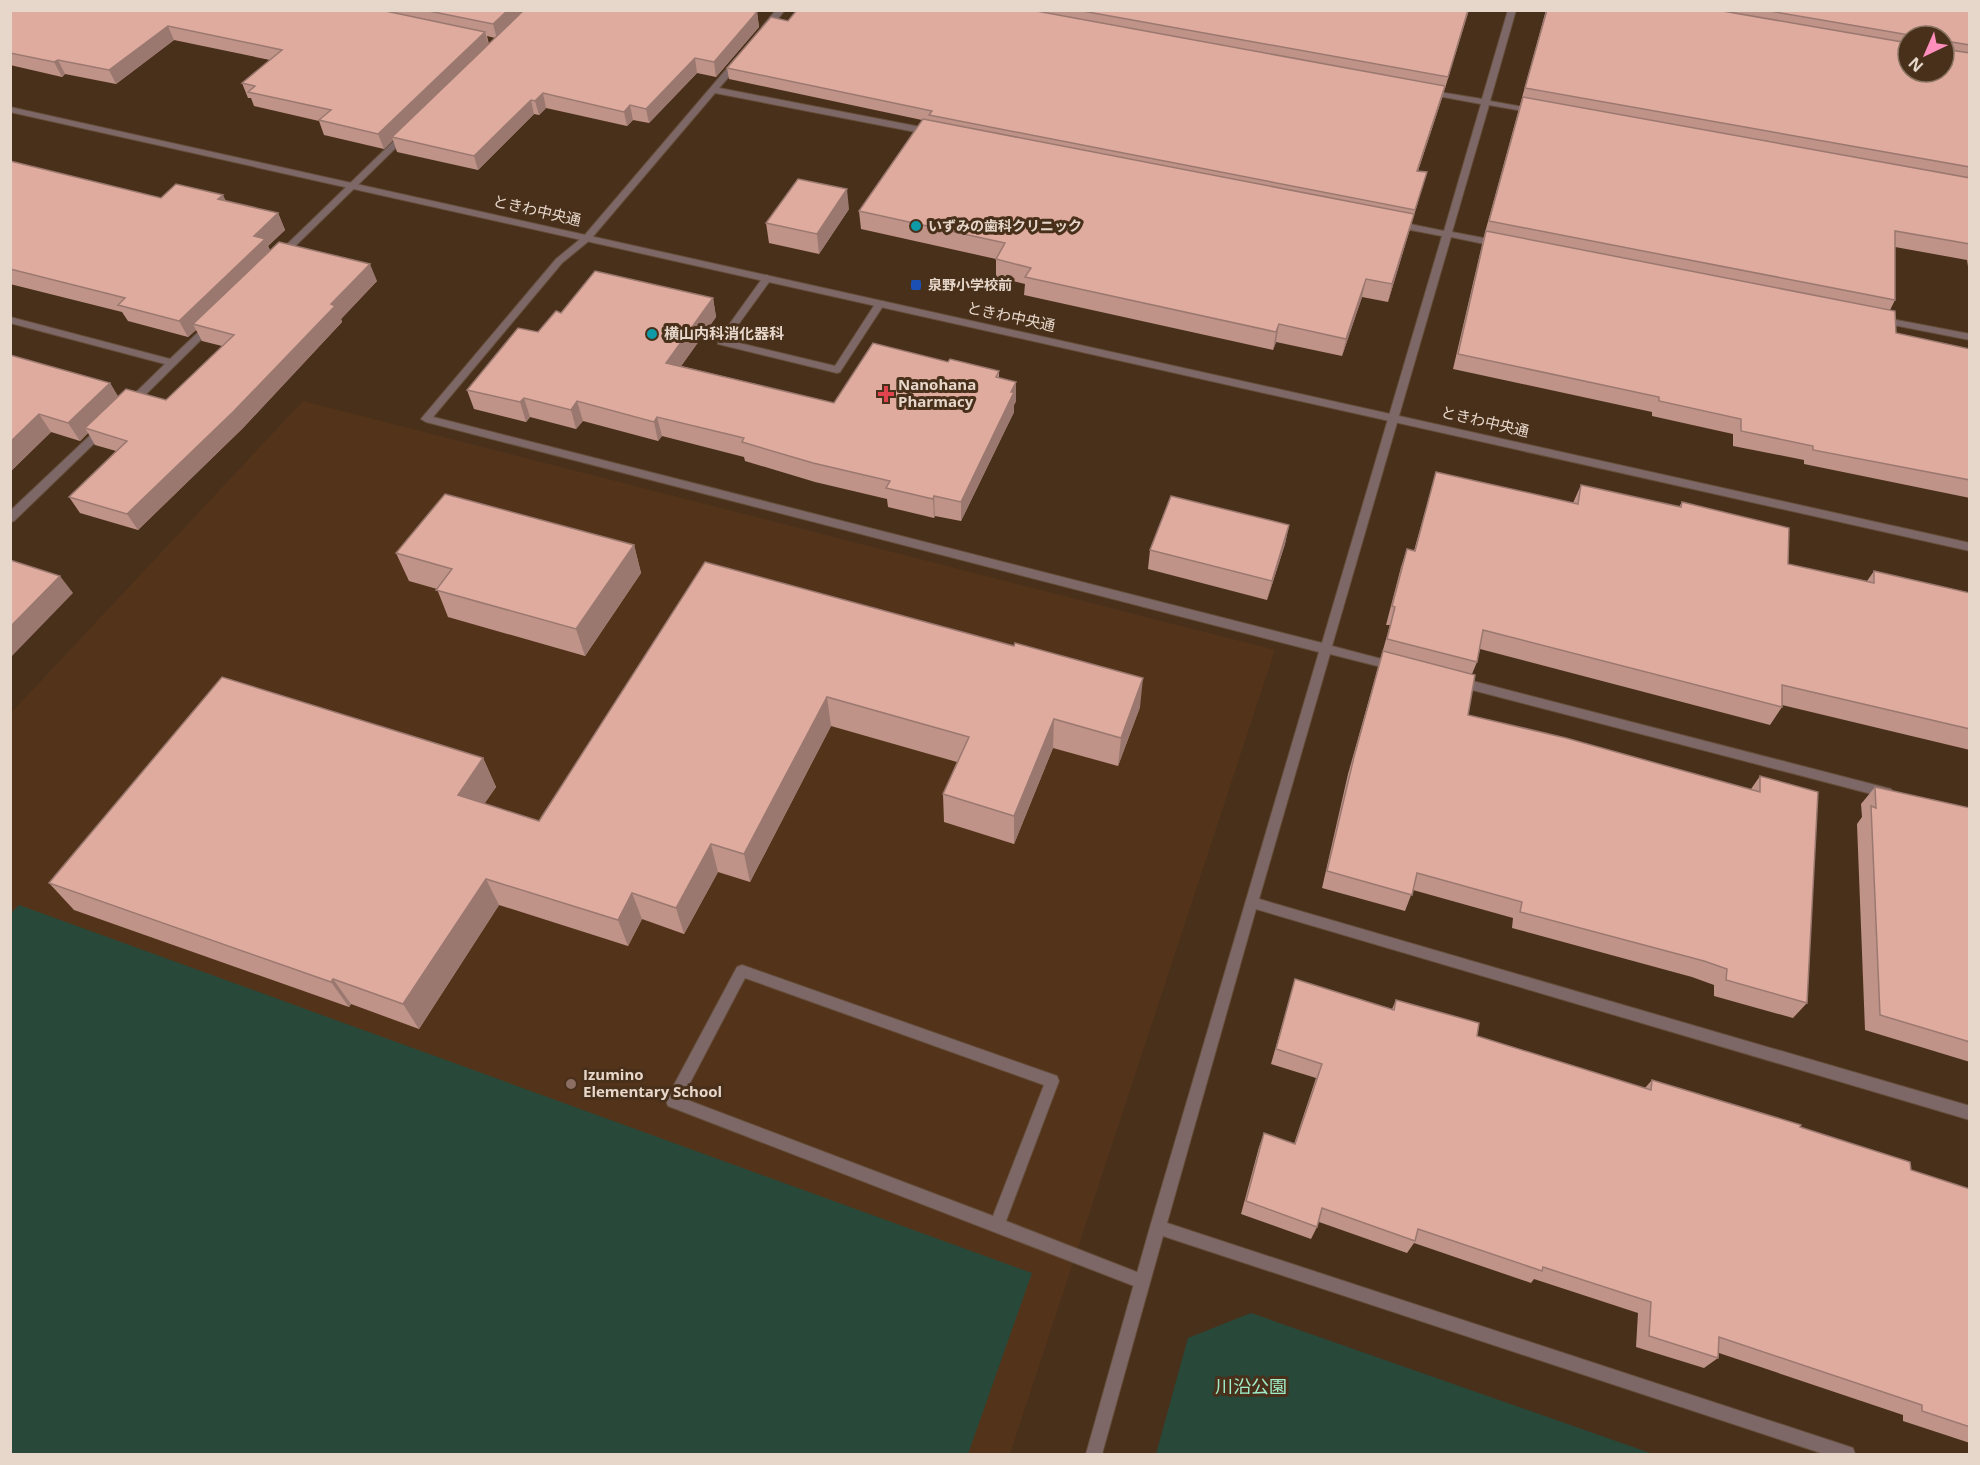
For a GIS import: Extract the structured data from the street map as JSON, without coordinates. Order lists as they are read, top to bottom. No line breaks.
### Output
{"streets":{"street":["ときわ中央通"]},"parks":["川沿公園"],"places":{"other":["いずみの歯科クリニック","横山内科消化器科","Izumino Elementary School"],"transit":["泉野小学校前"],"health":["Nanohana Pharmacy"]},"north":"bottom left"}
